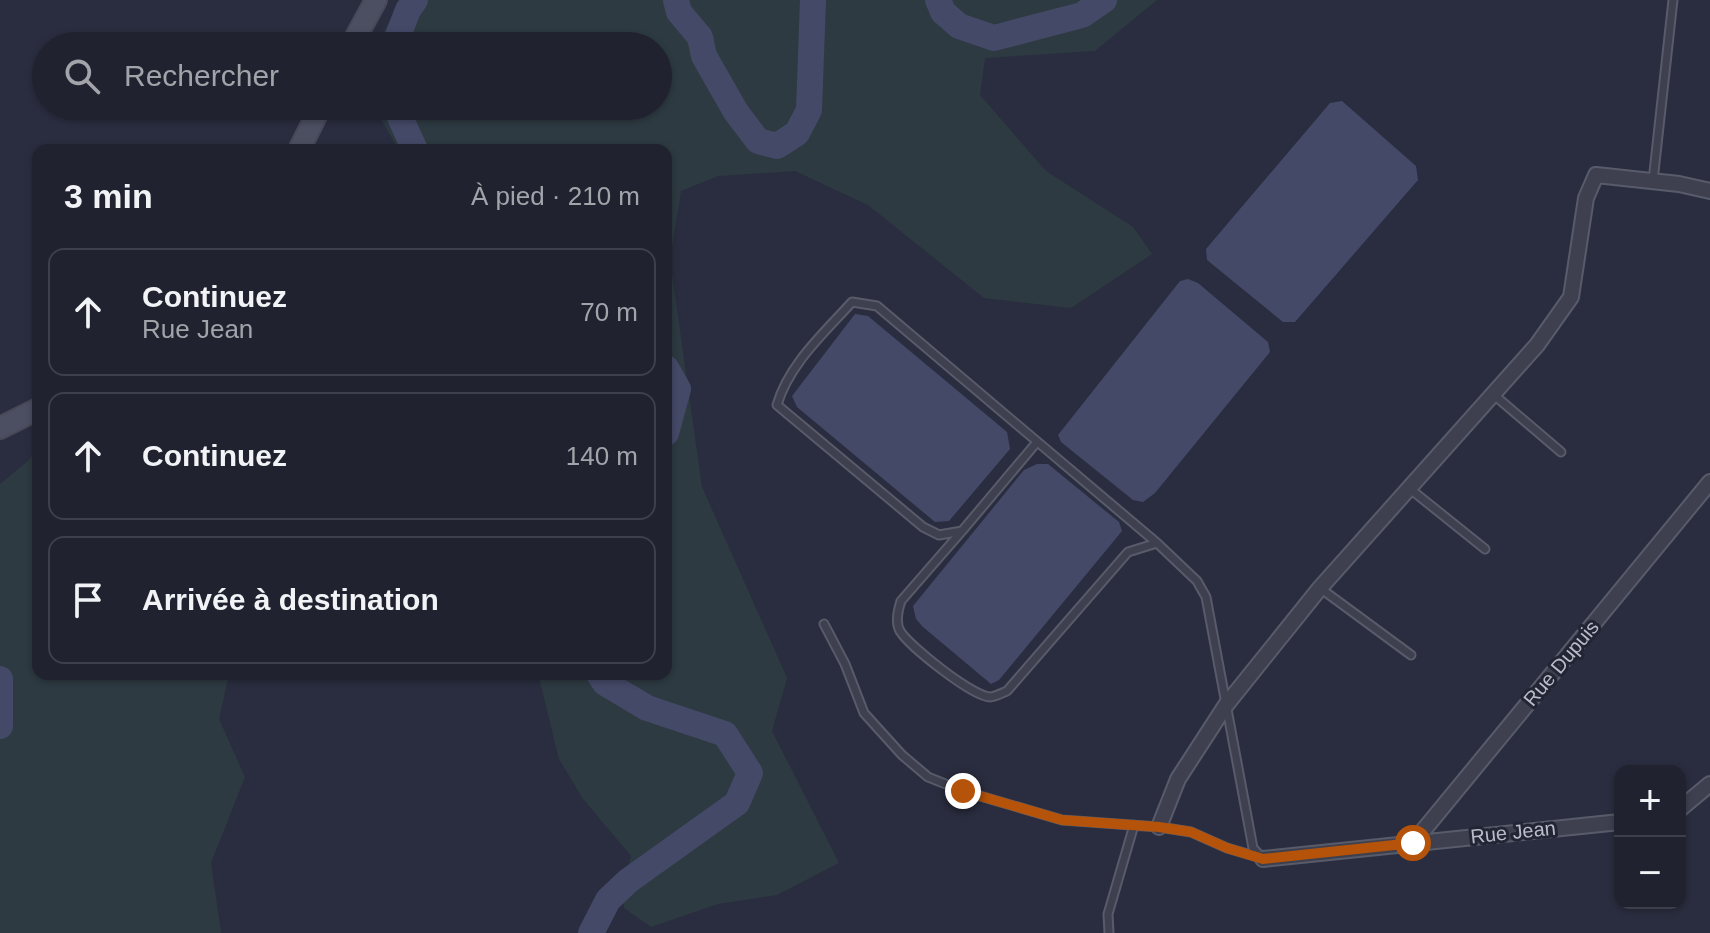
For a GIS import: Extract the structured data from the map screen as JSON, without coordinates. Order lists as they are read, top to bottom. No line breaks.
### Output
{"streets":{"street":["Rue Dupuis","Rue Jean"]},"crossings":[["Rue Dupuis","Rue Jean"]],"page":{"search":"Rechercher","heading":["3 min","À pied · 210 m"],"list":[["Continuez","Rue Jean","70 m"],["Continuez","140 m"],"Arrivée à destination"],"map_buttons":["+","−"]}}
